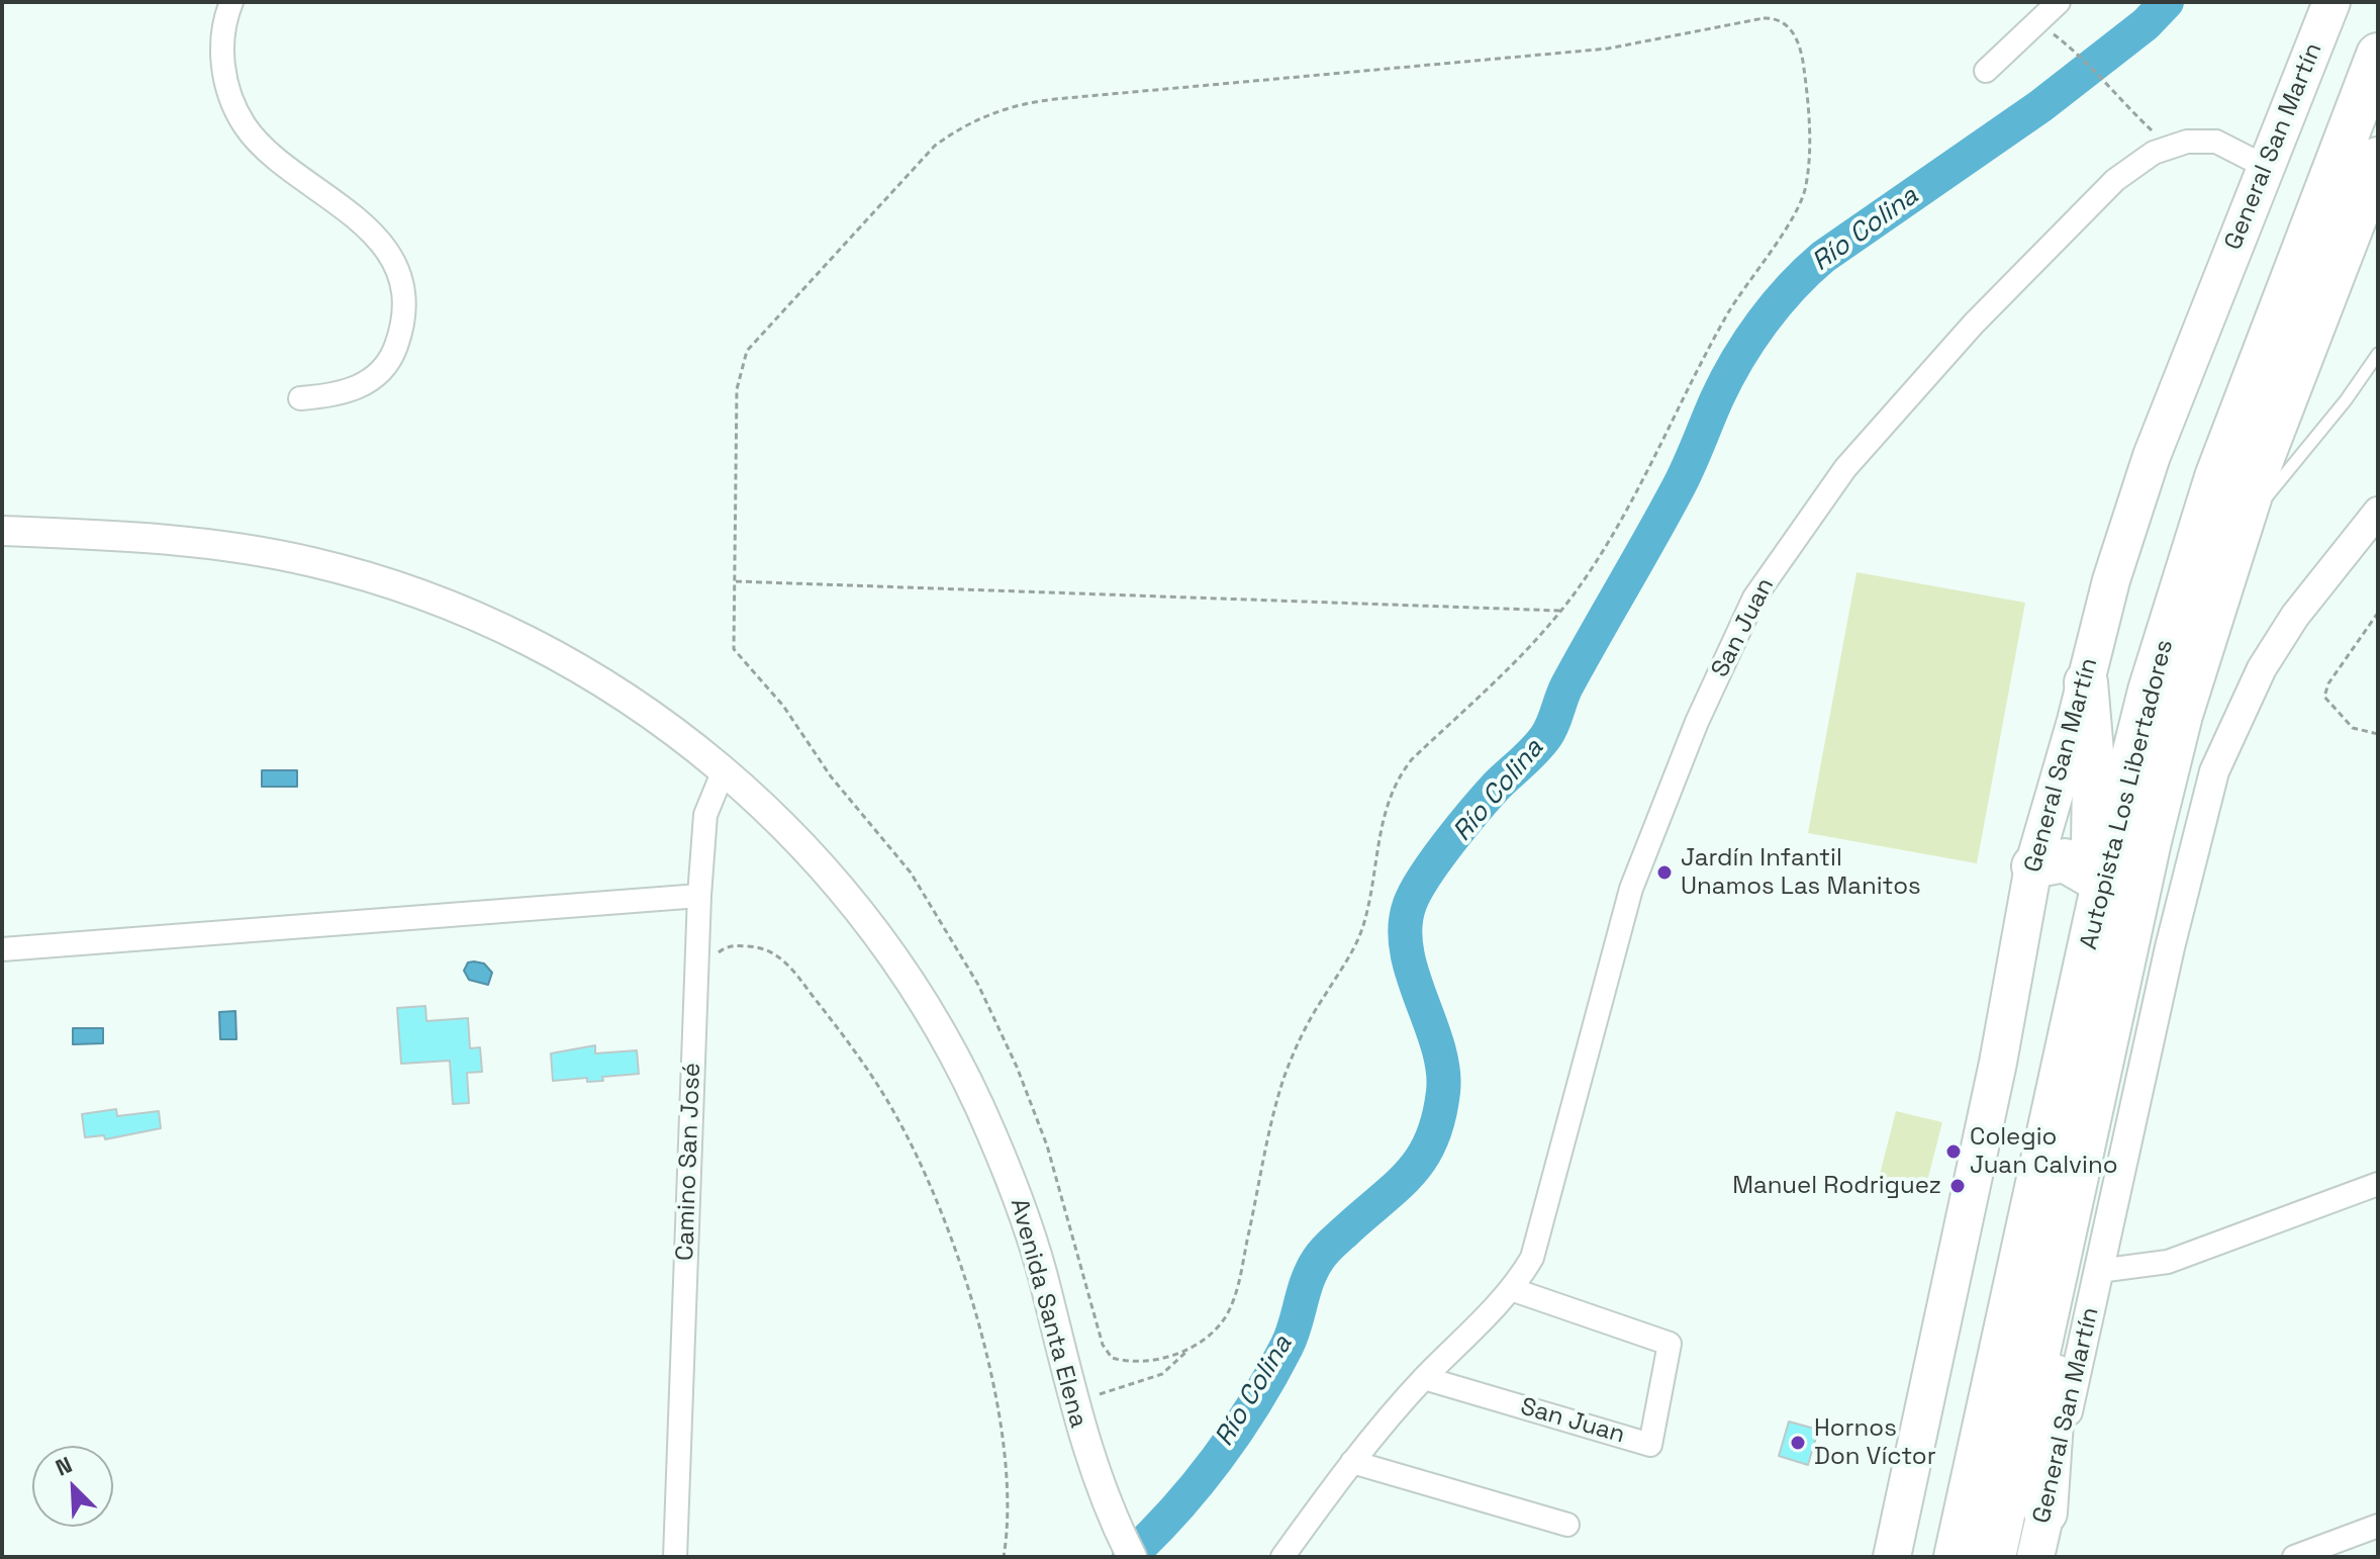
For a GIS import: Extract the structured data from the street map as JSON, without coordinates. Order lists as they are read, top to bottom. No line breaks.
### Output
{"streets":{"highway":["Autopista Los Libertadores"],"main road":["General San Martín"],"street":["San Juan","Camino San José","Avenida Santa Elena"]},"crossings":[["General San Martín","San Juan"],["Camino San José","Avenida Santa Elena"]],"water":["Río Colina"],"places":["Jardín Infantil Unamos Las Manitos","Colegio Juan Calvino","Manuel Rodriguez","Hornos Don Víctor"],"north":"top left"}
